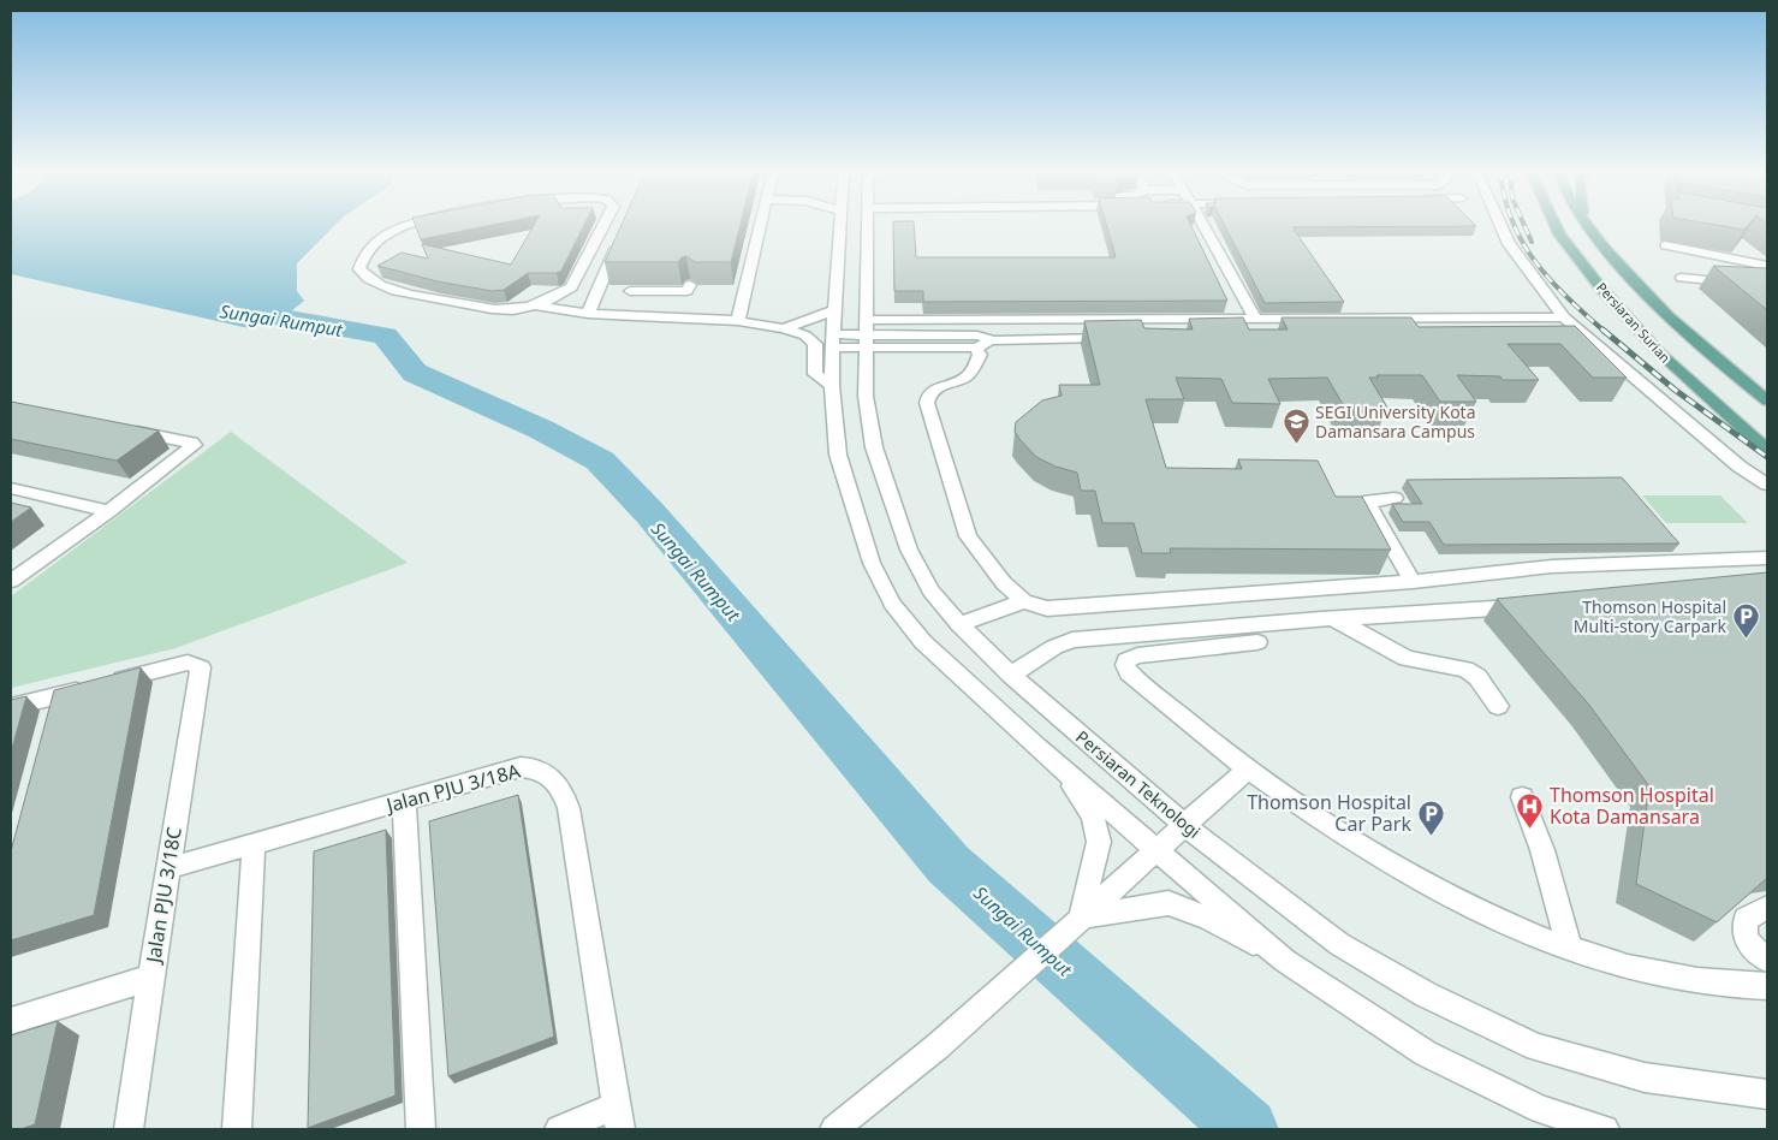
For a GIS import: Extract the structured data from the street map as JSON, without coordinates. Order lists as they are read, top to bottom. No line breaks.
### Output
{"streets":{"main road":["Persiaran Surian"],"street":["Persiaran Teknologi","Jalan PJU 3/18A","Jalan PJU 3/18C"]},"crossings":[["Jalan PJU 3/18A","Jalan PJU 3/18C"]],"water":["Sungai Rumput"],"places":{"school or university":["SEGI University Kota Damansara Campus"],"parking":["Thomson Hospital Multi-story Carpark","Thomson Hospital Car Park"],"hospital":["Thomson Hospital Kota Damansara"]}}
